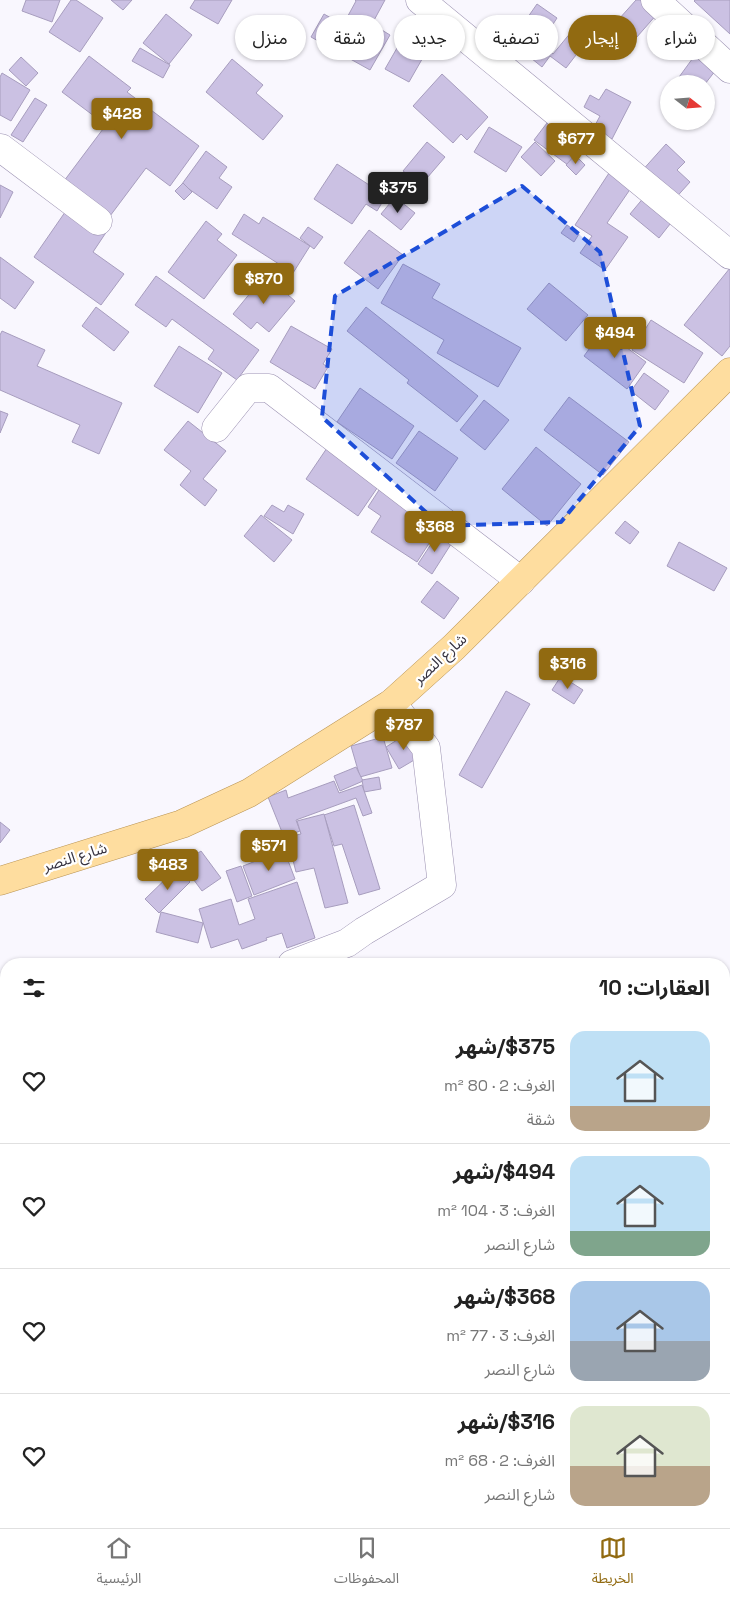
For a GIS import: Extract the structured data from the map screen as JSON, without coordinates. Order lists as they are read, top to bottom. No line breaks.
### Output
{"streets":{"main road":["شارع النصر"]},"north":"right","page":{"chip":["شراء","إيجار","تصفية","جديد","شقة","منزل"],"price":["$428","$677","$375","$870","$494","$368","$316","$787","$571","$483"],"heading":"العقارات: 10","list":[{"name":"$375/شهر","note":"الغرف: 2 · 80 m² · شقة"},{"name":"$494/شهر","note":"الغرف: 3 · 104 m² · شارع النصر"},{"name":"$368/شهر","note":"الغرف: 3 · 77 m² · شارع النصر"},{"name":"$316/شهر","note":"الغرف: 2 · 68 m² · شارع النصر"}],"tabs":["الخريطة","المحفوظات","الرئيسية"]}}
